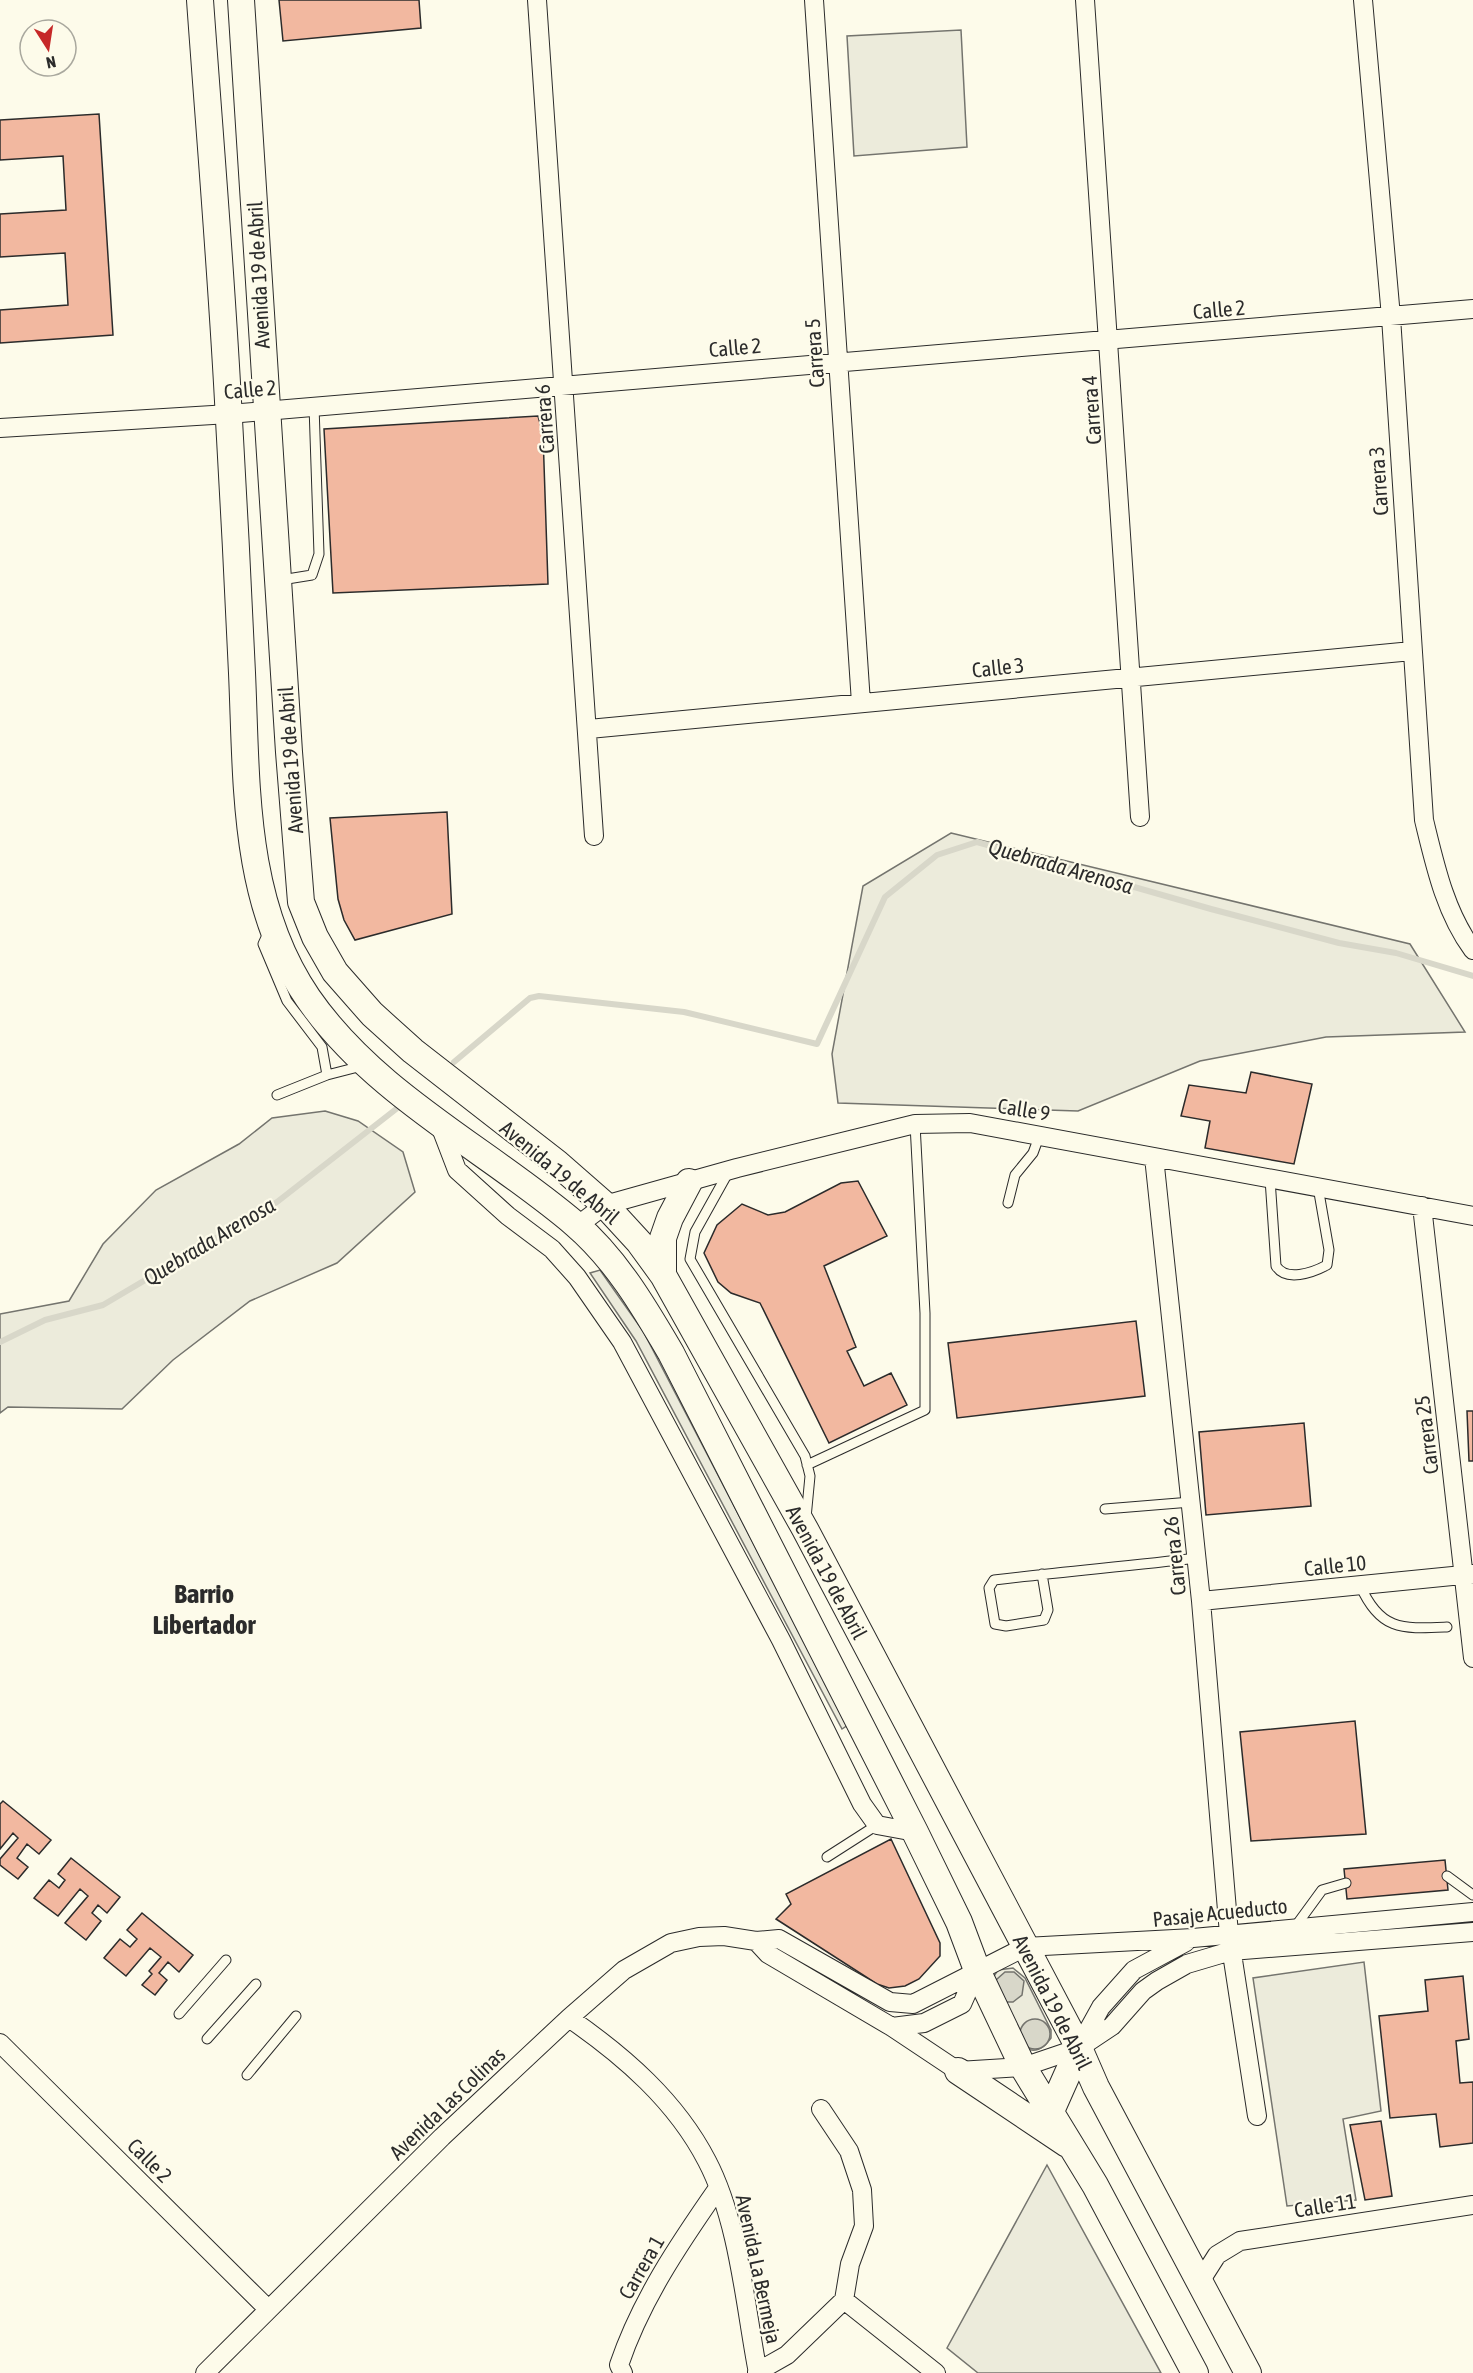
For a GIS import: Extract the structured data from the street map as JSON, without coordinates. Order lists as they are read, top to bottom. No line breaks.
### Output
{"streets":{"main road":["Avenida 19 de Abril"],"street":["Calle 2","Carrera 5","Carrera 4","Carrera 6","Carrera 3","Calle 3","Calle 9","Carrera 25","Carrera 26","Calle 10","Pasaje Acueducto","Avenida Las Colinas","Calle 11","Carrera 1","Avenida La Bermeja"]},"crossings":[["Avenida 19 de Abril","Calle 2"],["Avenida 19 de Abril","Calle 9"],["Avenida 19 de Abril","Pasaje Acueducto"],["Avenida 19 de Abril","Avenida Las Colinas"],["Avenida 19 de Abril","Calle 11"],["Calle 2","Carrera 5"],["Calle 2","Carrera 4"],["Calle 2","Carrera 6"],["Calle 2","Carrera 3"],["Calle 2","Avenida Las Colinas"],["Carrera 5","Calle 3"],["Carrera 4","Calle 3"],["Carrera 6","Calle 3"],["Carrera 3","Calle 3"],["Calle 9","Carrera 25"],["Calle 9","Carrera 26"],["Carrera 25","Calle 10"],["Carrera 26","Calle 10"],["Carrera 26","Pasaje Acueducto"],["Pasaje Acueducto","Avenida Las Colinas"],["Avenida Las Colinas","Avenida La Bermeja"],["Carrera 1","Avenida La Bermeja"]],"districts":["Barrio Libertador"],"water":["Quebrada Arenosa"],"north":"bottom"}
